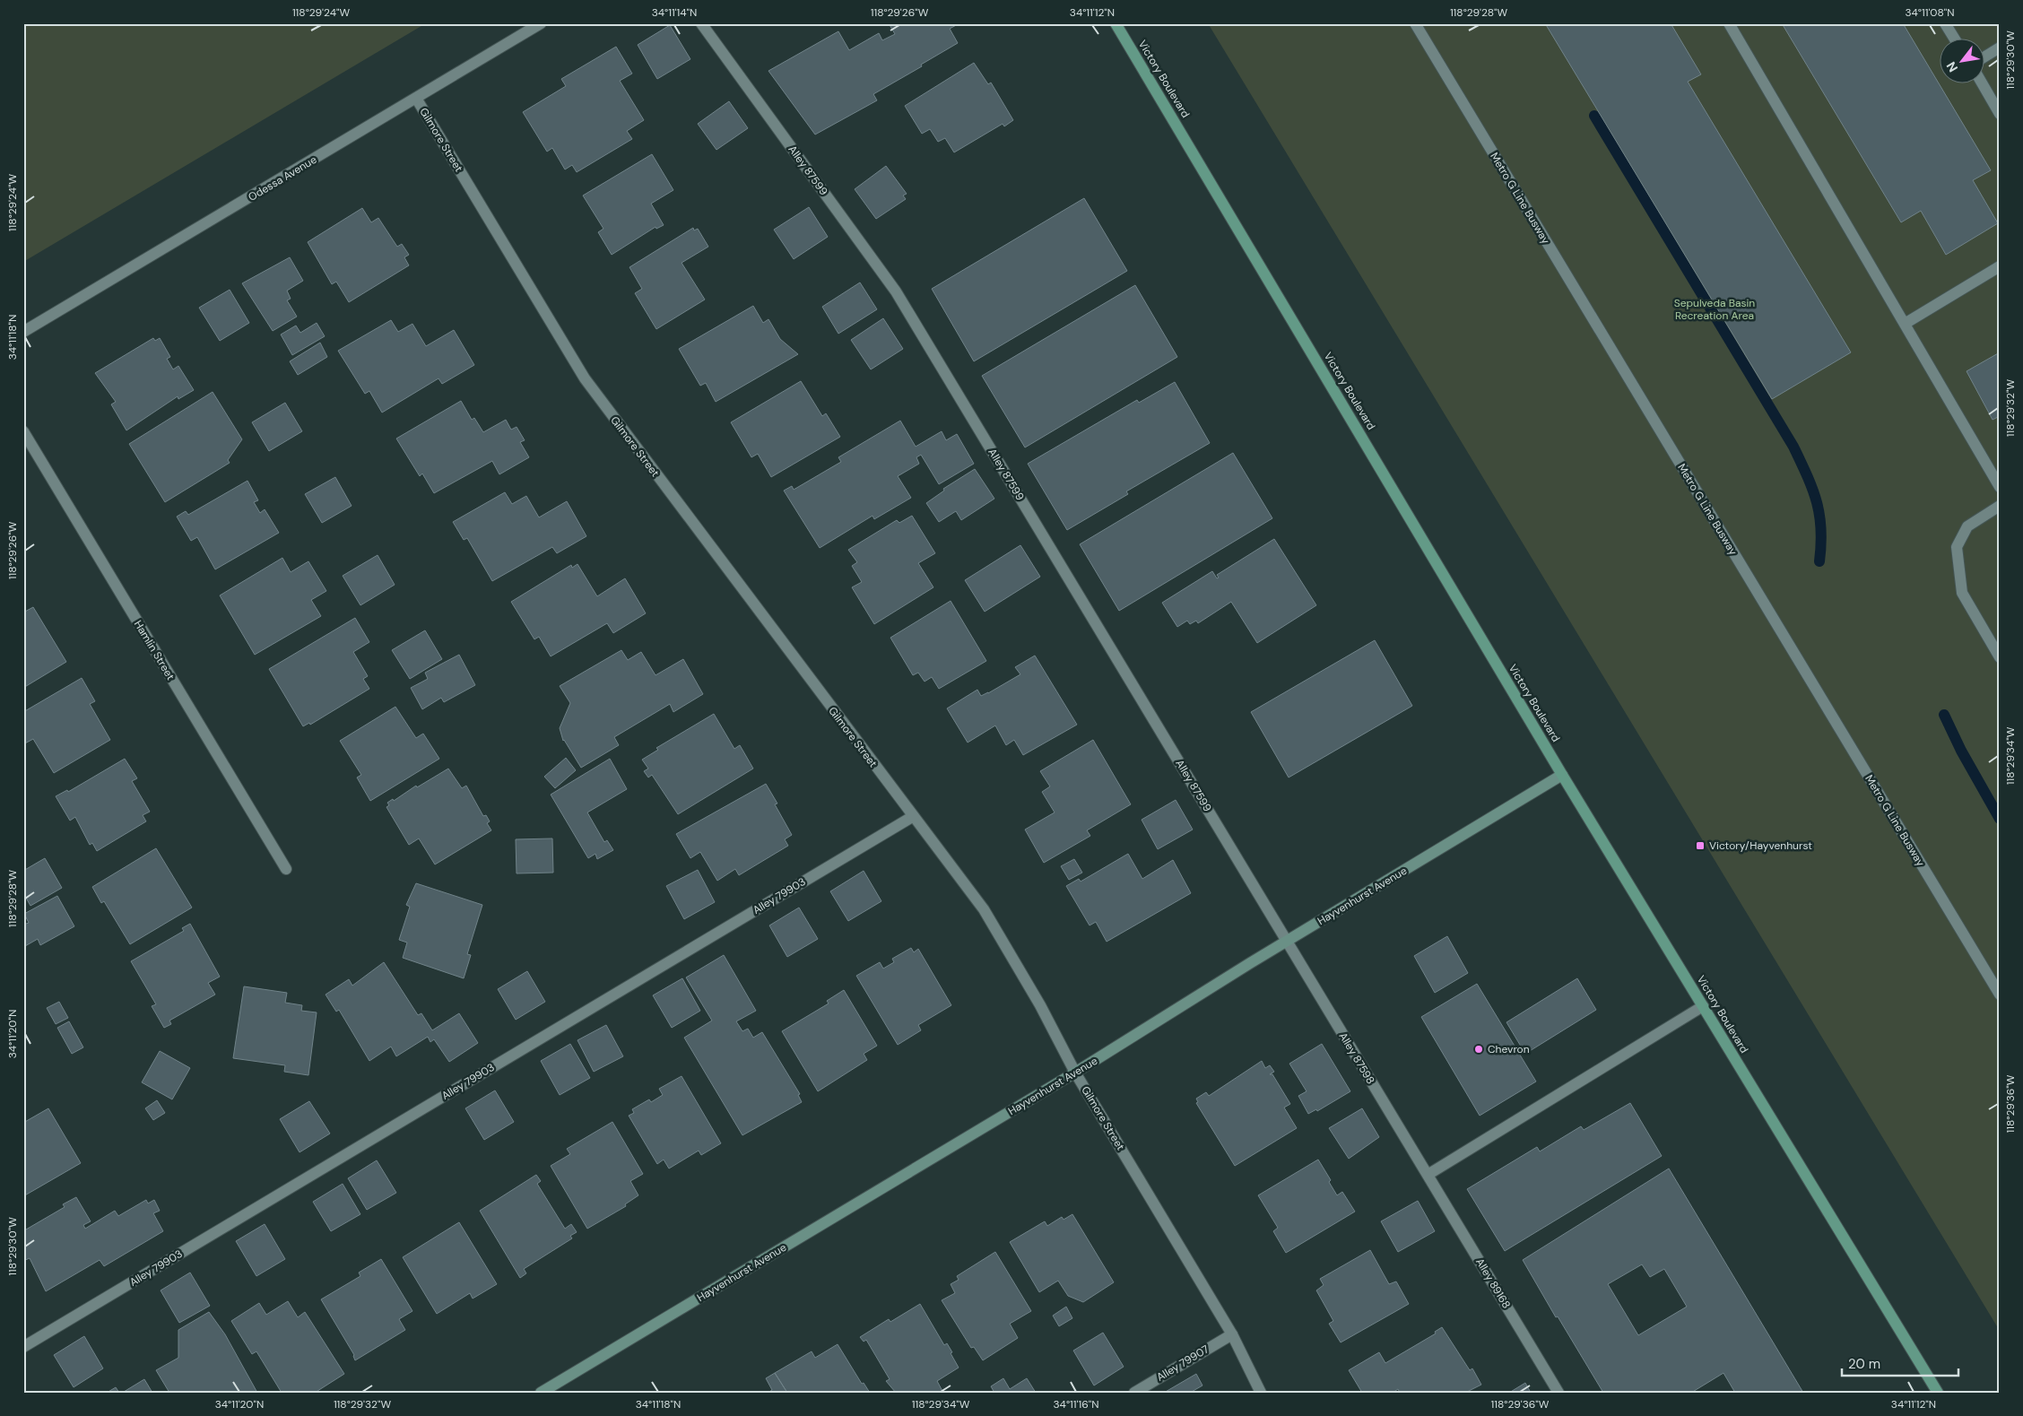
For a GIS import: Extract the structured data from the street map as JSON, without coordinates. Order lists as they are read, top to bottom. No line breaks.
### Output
{"streets":{"main road":["Victory Boulevard","Hayvenhurst Avenue"],"street":["Gilmore Street","Alley 87599","Odessa Avenue","Metro G Line Busway","Hamlin Street","Alley 79903","Alley 87598","Alley 89168","Alley 79907"]},"crossings":[["Victory Boulevard","Hayvenhurst Avenue"],["Gilmore Street","Odessa Avenue"],["Gilmore Street","Alley 79903"],["Gilmore Street","Hayvenhurst Avenue"],["Gilmore Street","Alley 79907"],["Alley 87599","Hayvenhurst Avenue"],["Alley 87599","Alley 87598"],["Hayvenhurst Avenue","Alley 87598"],["Alley 87598","Alley 89168"]],"parks":["Sepulveda Basin Recreation Area"],"places":{"transit":["Victory/Hayvenhurst"],"other":["Chevron"]},"scale_bar":"20 m","north":"bottom left","coordinates":["118°29'24\"W","34°11'14\"N","118°29'26\"W","34°11'12\"N","118°29'28\"W","34°11'08\"N","118°29'30\"W","34°11'18\"N","118°29'32\"W","118°29'34\"W","34°11'20\"N","118°29'36\"W","34°11'16\"N"]}
